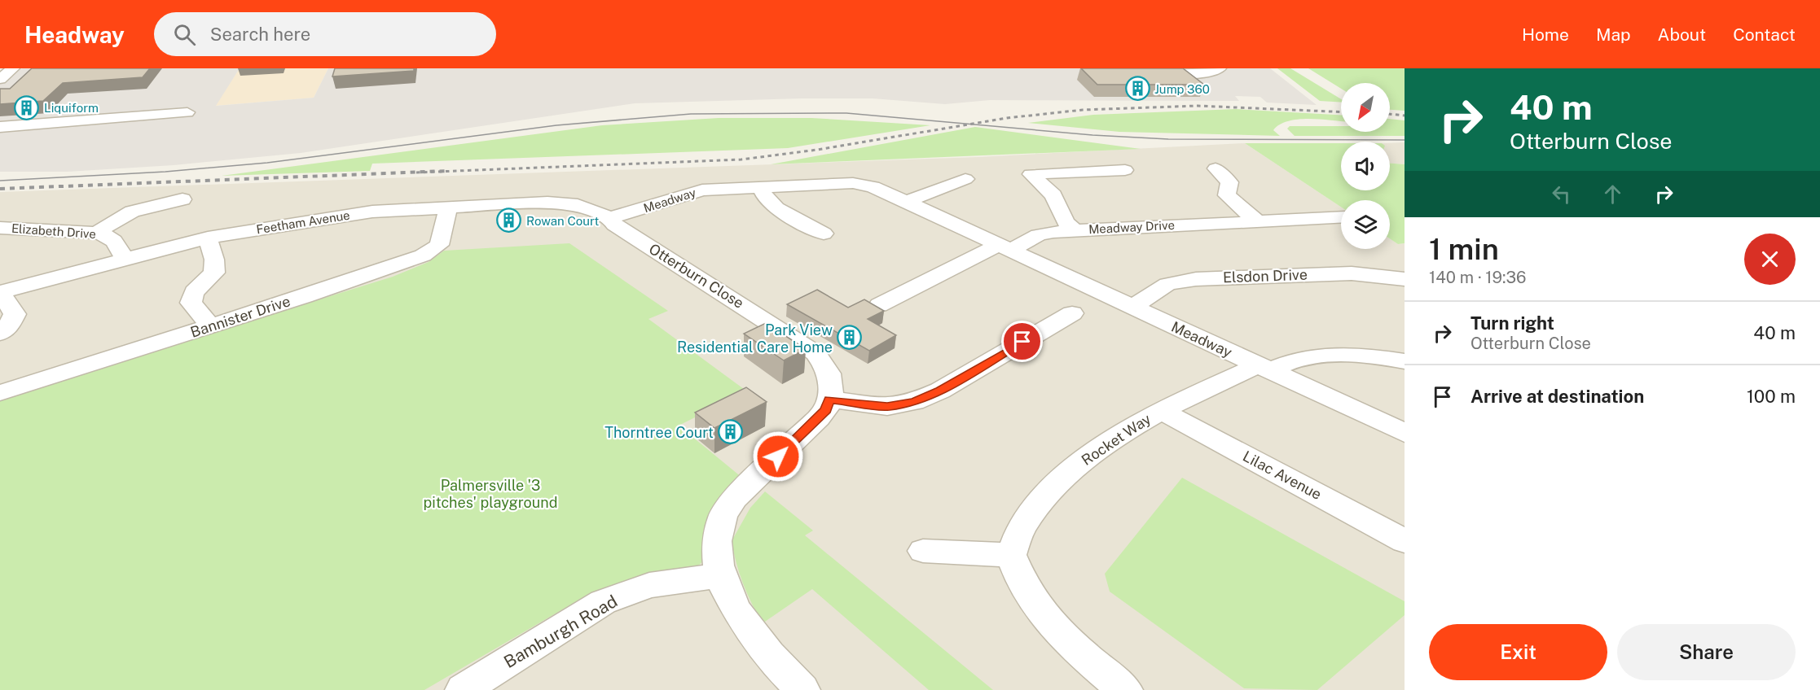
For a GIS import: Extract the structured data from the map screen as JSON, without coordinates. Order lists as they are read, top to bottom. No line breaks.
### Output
{"streets":{"street":["Meadway","Feetham Avenue","Meadway Drive","Elizabeth Drive","Otterburn Close","Elsdon Drive","Bannister Drive","Rocket Way","Lilac Avenue","Bamburgh Road"]},"crossings":[["Meadway","Feetham Avenue"],["Meadway","Meadway Drive"],["Meadway","Otterburn Close"],["Meadway","Elsdon Drive"],["Meadway","Rocket Way"],["Feetham Avenue","Elizabeth Drive"],["Feetham Avenue","Otterburn Close"],["Feetham Avenue","Bannister Drive"],["Rocket Way","Lilac Avenue"]],"parks":["Palmersville '3 pitches' playground"],"places":{"building":["Jump 360","Liquiform","Rowan Court","Park View Residential Care Home","Thorntree Court"]},"north":"bottom left","page":{"header":"Headway","search":"Search here","nav":["Home","Map","About","Contact"],"turn":["40 m","Otterburn Close"],"heading":["1 min","140 m · 19:36"],"list":[{"name":"Turn right","note":"Otterburn Close","value":"40 m"},{"name":"Arrive at destination","value":"100 m"}],"buttons":["Exit","Share"]}}
